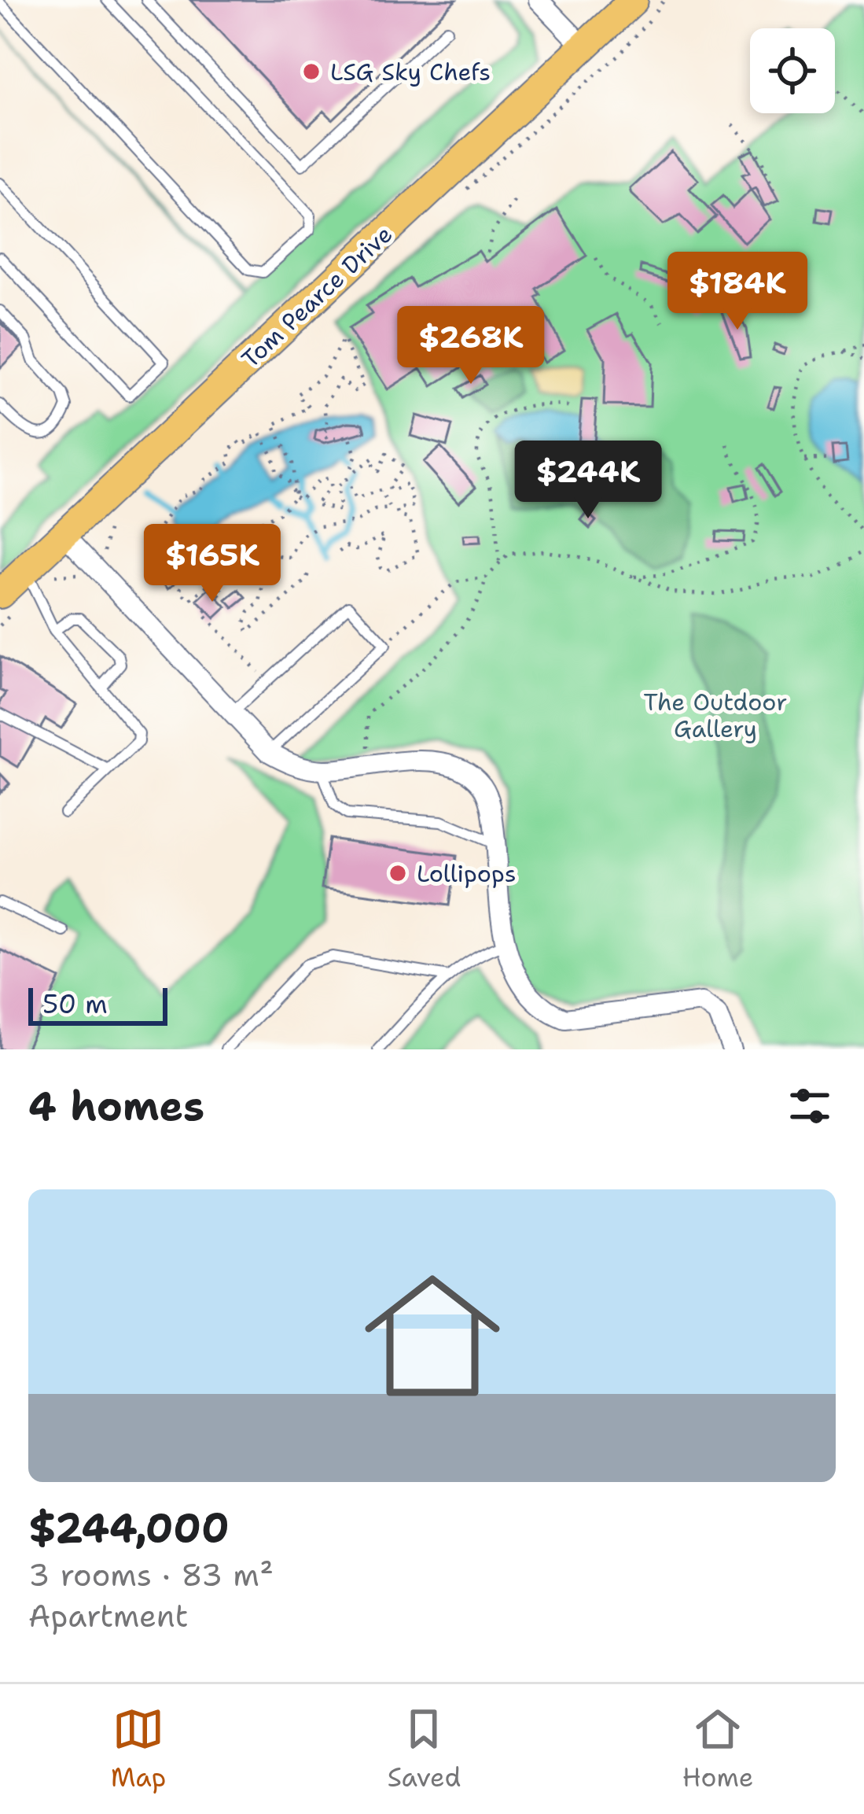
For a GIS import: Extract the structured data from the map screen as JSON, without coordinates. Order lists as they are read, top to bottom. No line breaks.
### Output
{"streets":{"main road":["Tom Pearce Drive"]},"parks":["The Outdoor Gallery"],"places":["LSG Sky Chefs","Lollipops"],"scale_bar":"50 m","page":{"price":["$184K","$268K","$244K","$165K"],"scale":"50 m","heading":"4 homes","list":[{"name":"$244,000","note":"3 rooms · 83 m² · Apartment"}],"tabs":["Map","Saved","Home"]}}
